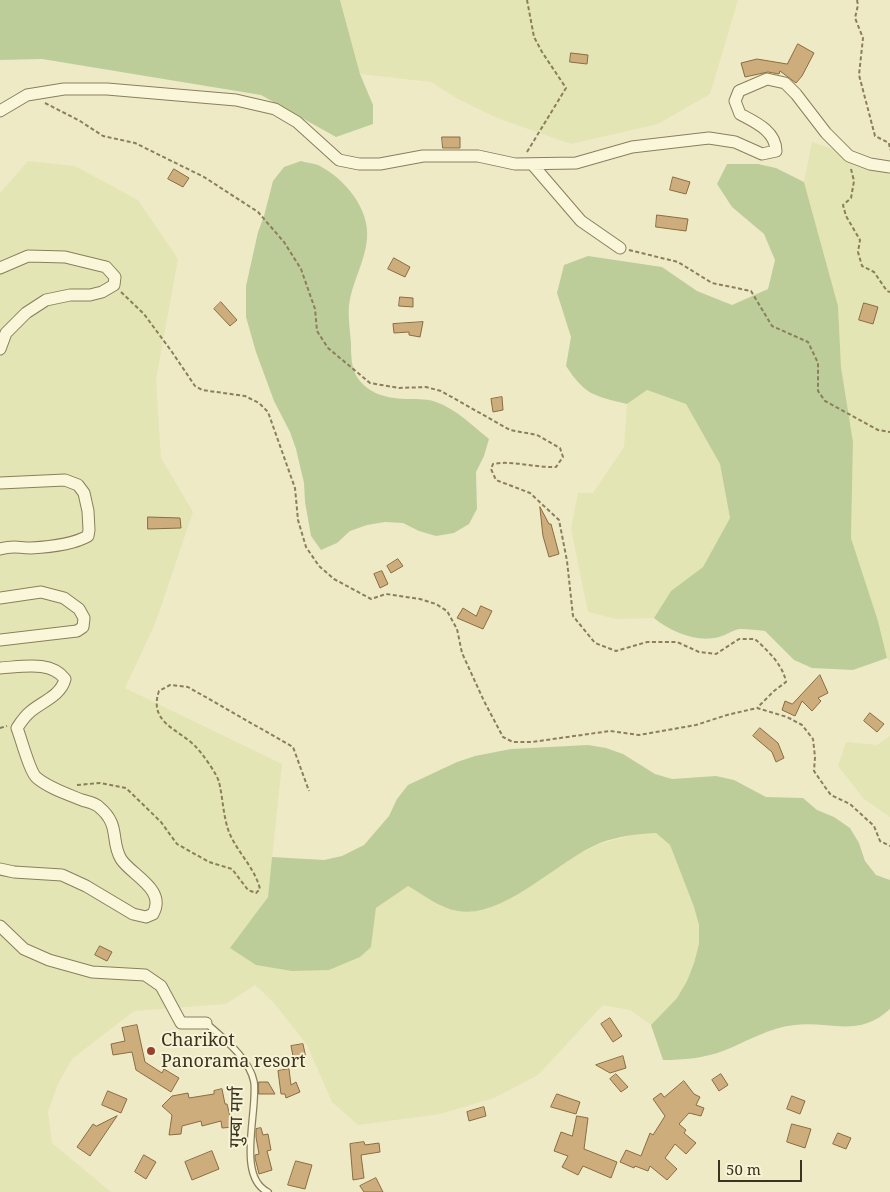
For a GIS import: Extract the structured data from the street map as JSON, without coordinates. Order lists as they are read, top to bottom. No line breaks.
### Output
{"streets":{"lane":["गुम्बा मार्ग"]},"places":["Charikot Panorama resort"],"scale_bar":"50 m"}
